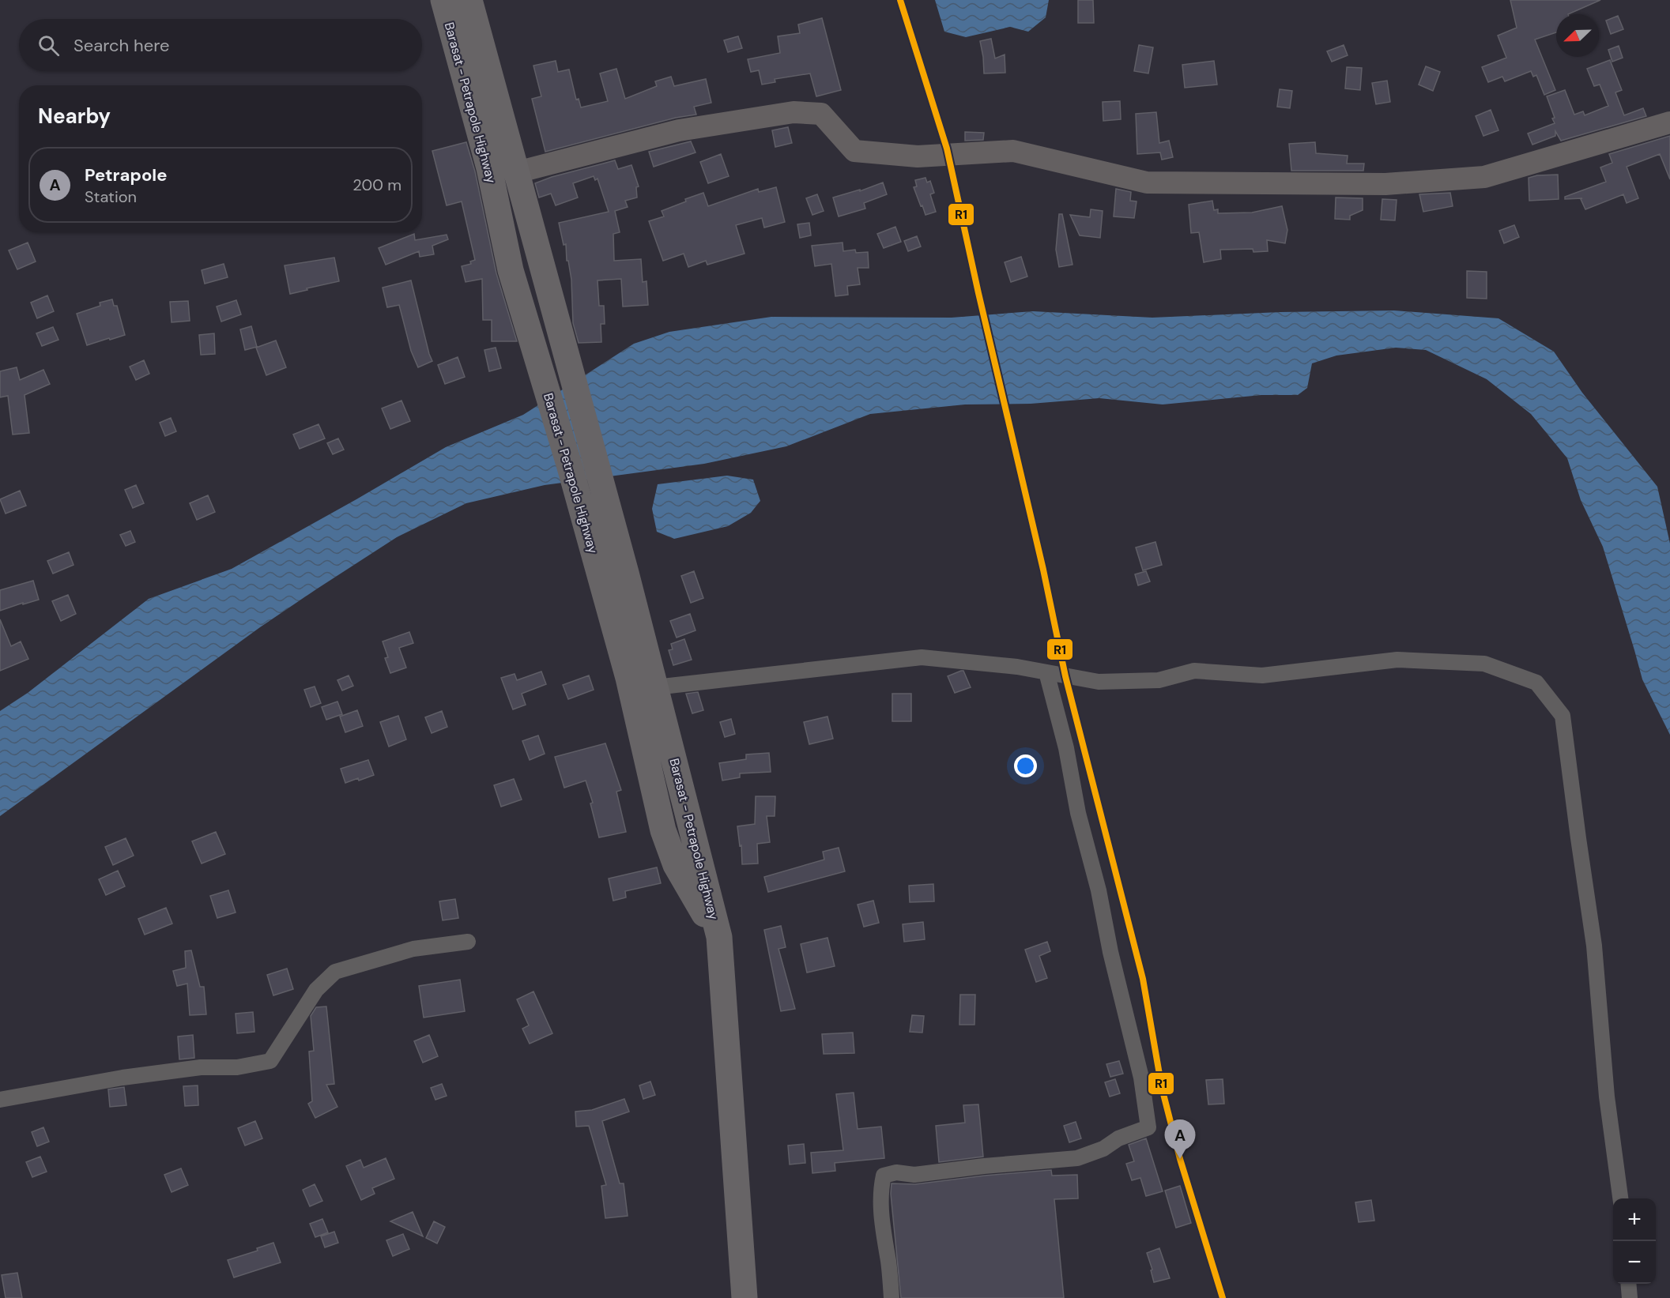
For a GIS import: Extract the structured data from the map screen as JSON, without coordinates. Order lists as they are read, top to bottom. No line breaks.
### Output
{"streets":{"highway":["Barasat - Petrapole Highway"]},"lines":["transit line R1"],"north":"bottom left","page":{"search":"Search here","heading":"Nearby","list":[{"mark":"A","name":"Petrapole","note":"Station","value":"200 m"}],"pins":"A","map_buttons":["+","−"]}}
